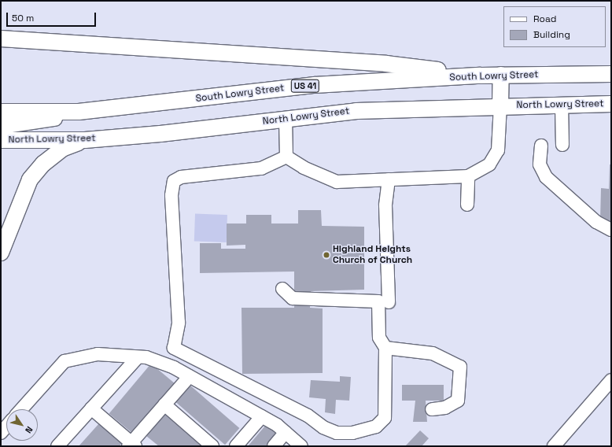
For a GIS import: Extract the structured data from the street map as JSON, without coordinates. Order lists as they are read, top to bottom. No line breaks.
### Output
{"streets":{"main road":["South Lowry Street","US 41","North Lowry Street"]},"places":["Highland Heights Church of Church"],"legend":["Road","Building"],"scale_bar":"50 m","north":"bottom right"}
